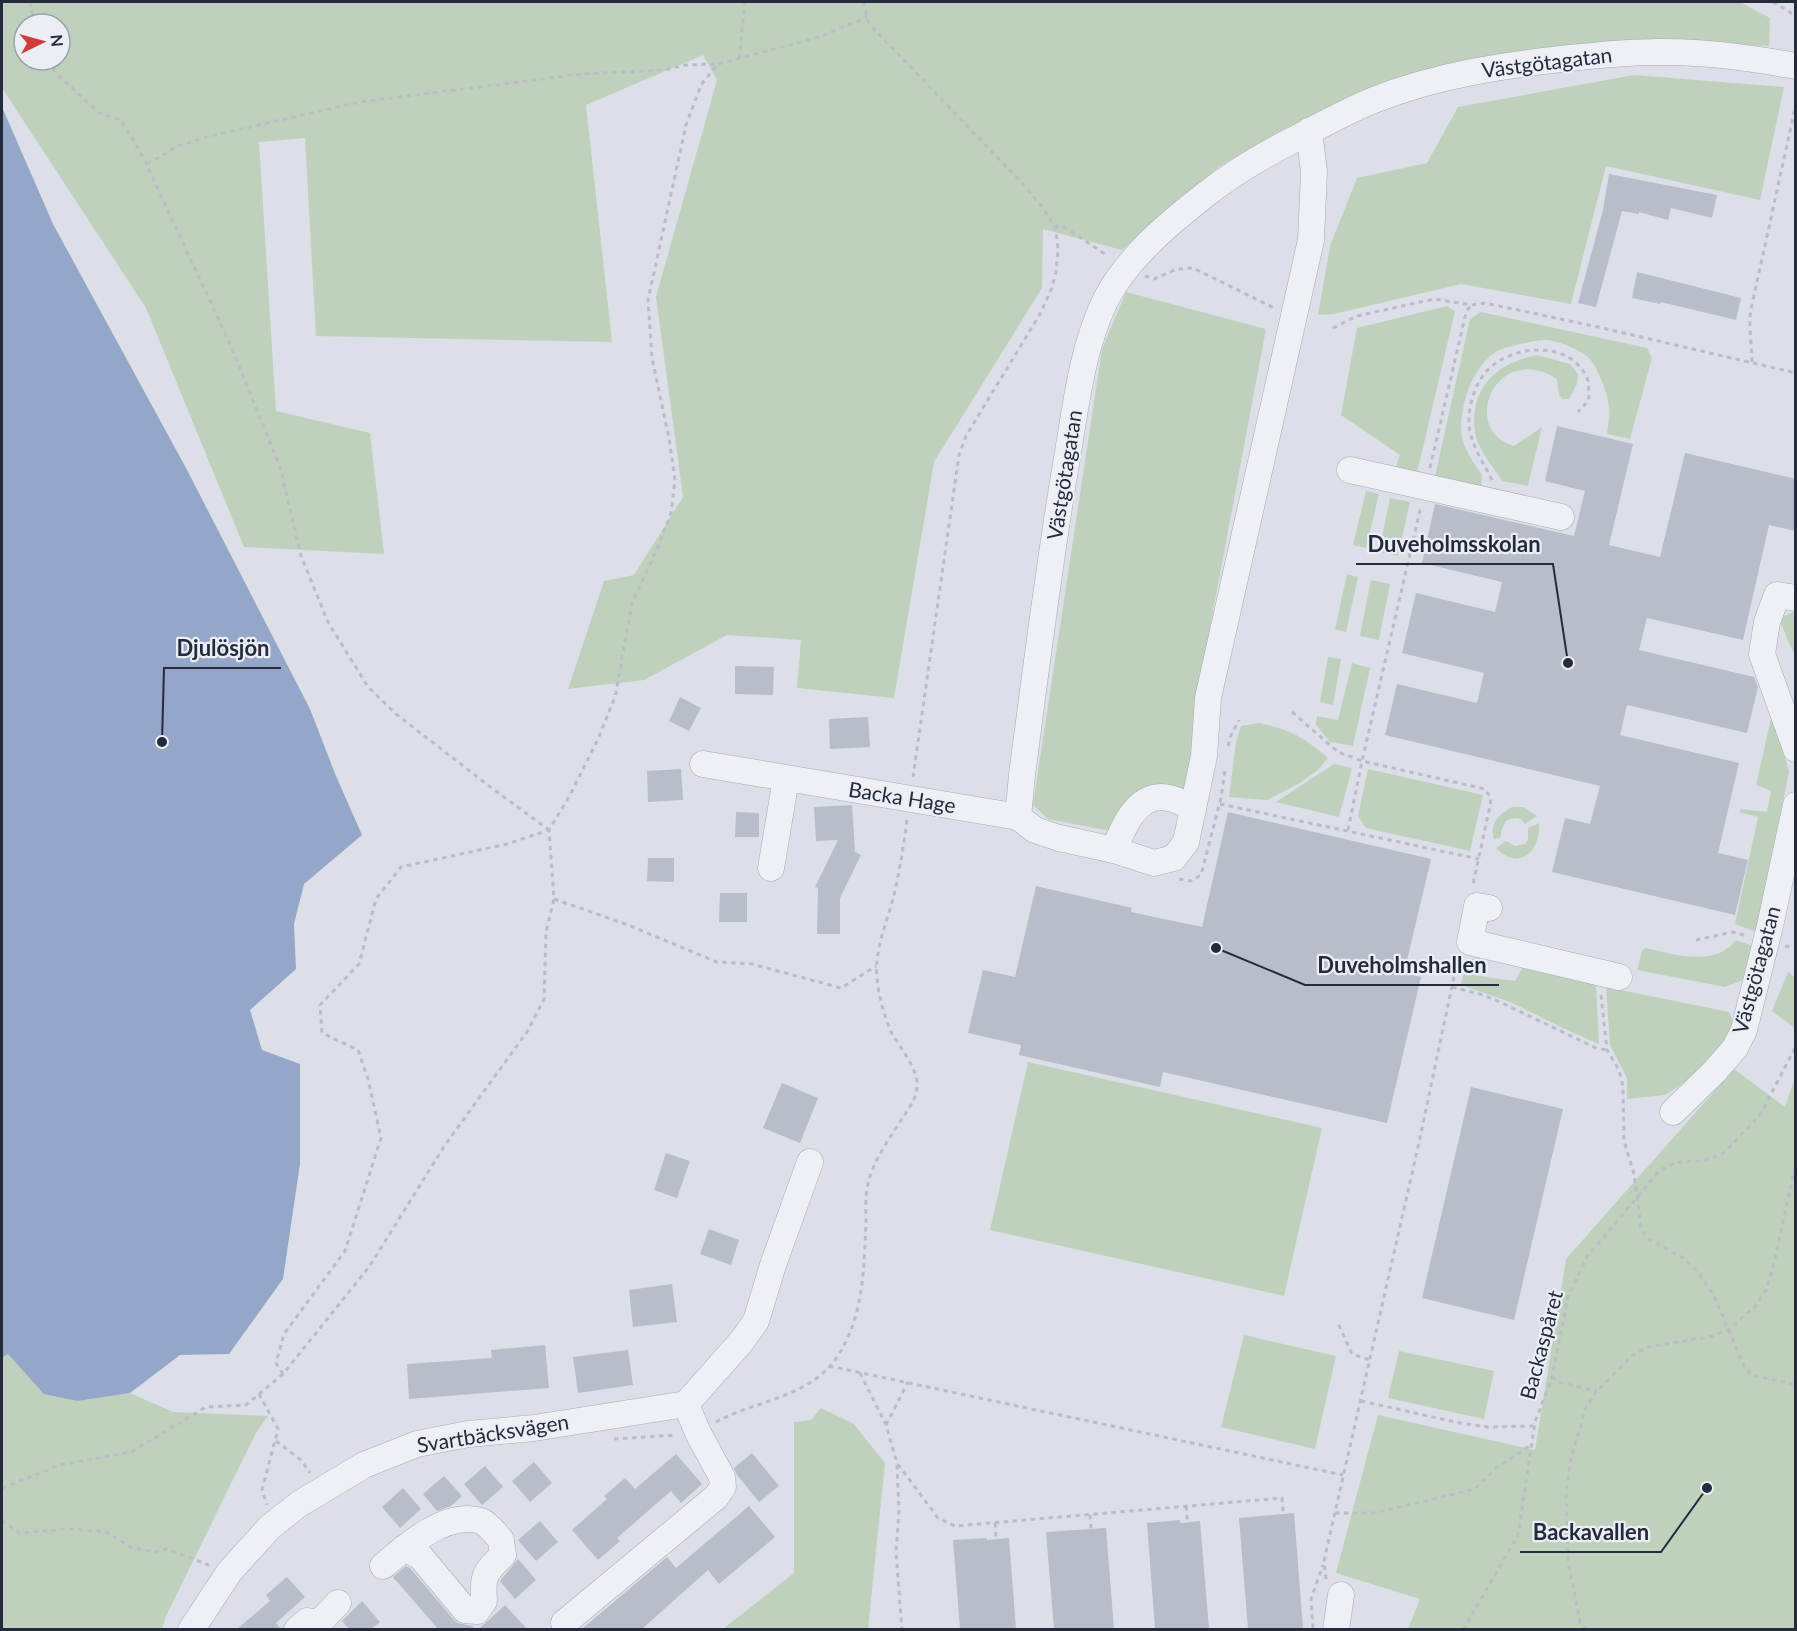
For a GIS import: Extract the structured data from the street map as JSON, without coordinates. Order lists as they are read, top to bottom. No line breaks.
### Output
{"streets":{"street":["Västgötagatan","Backa Hage","Svartbäcksvägen"],"path":["Backaspåret"]},"crossings":[["Västgötagatan","Backa Hage"]],"places":["Duveholmsskolan","Djulösjön","Duveholmshallen","Backavallen"],"north":"right"}
